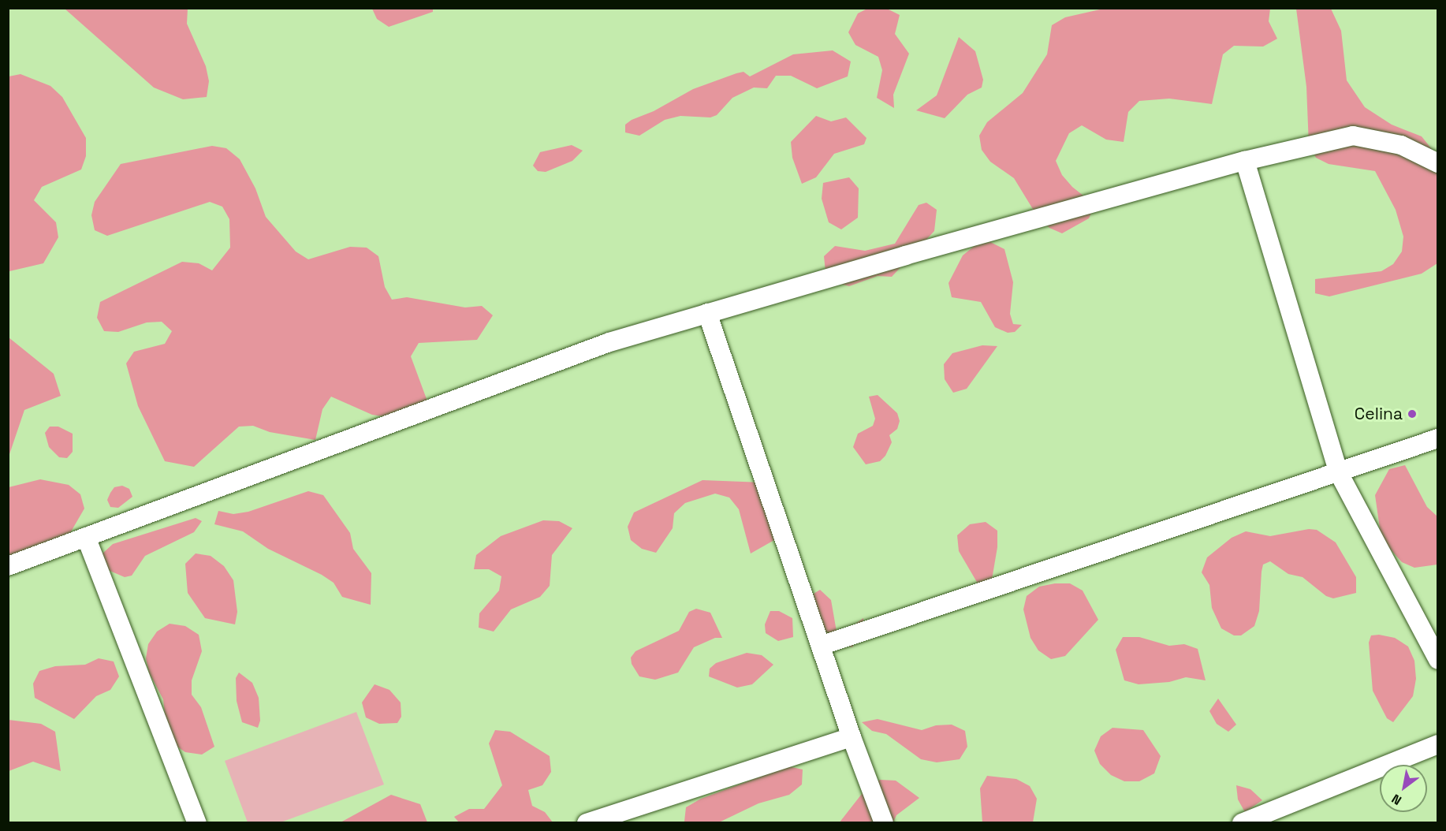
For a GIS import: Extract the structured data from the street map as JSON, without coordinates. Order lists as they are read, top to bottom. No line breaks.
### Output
{"places":["Celina"],"north":"bottom left"}
